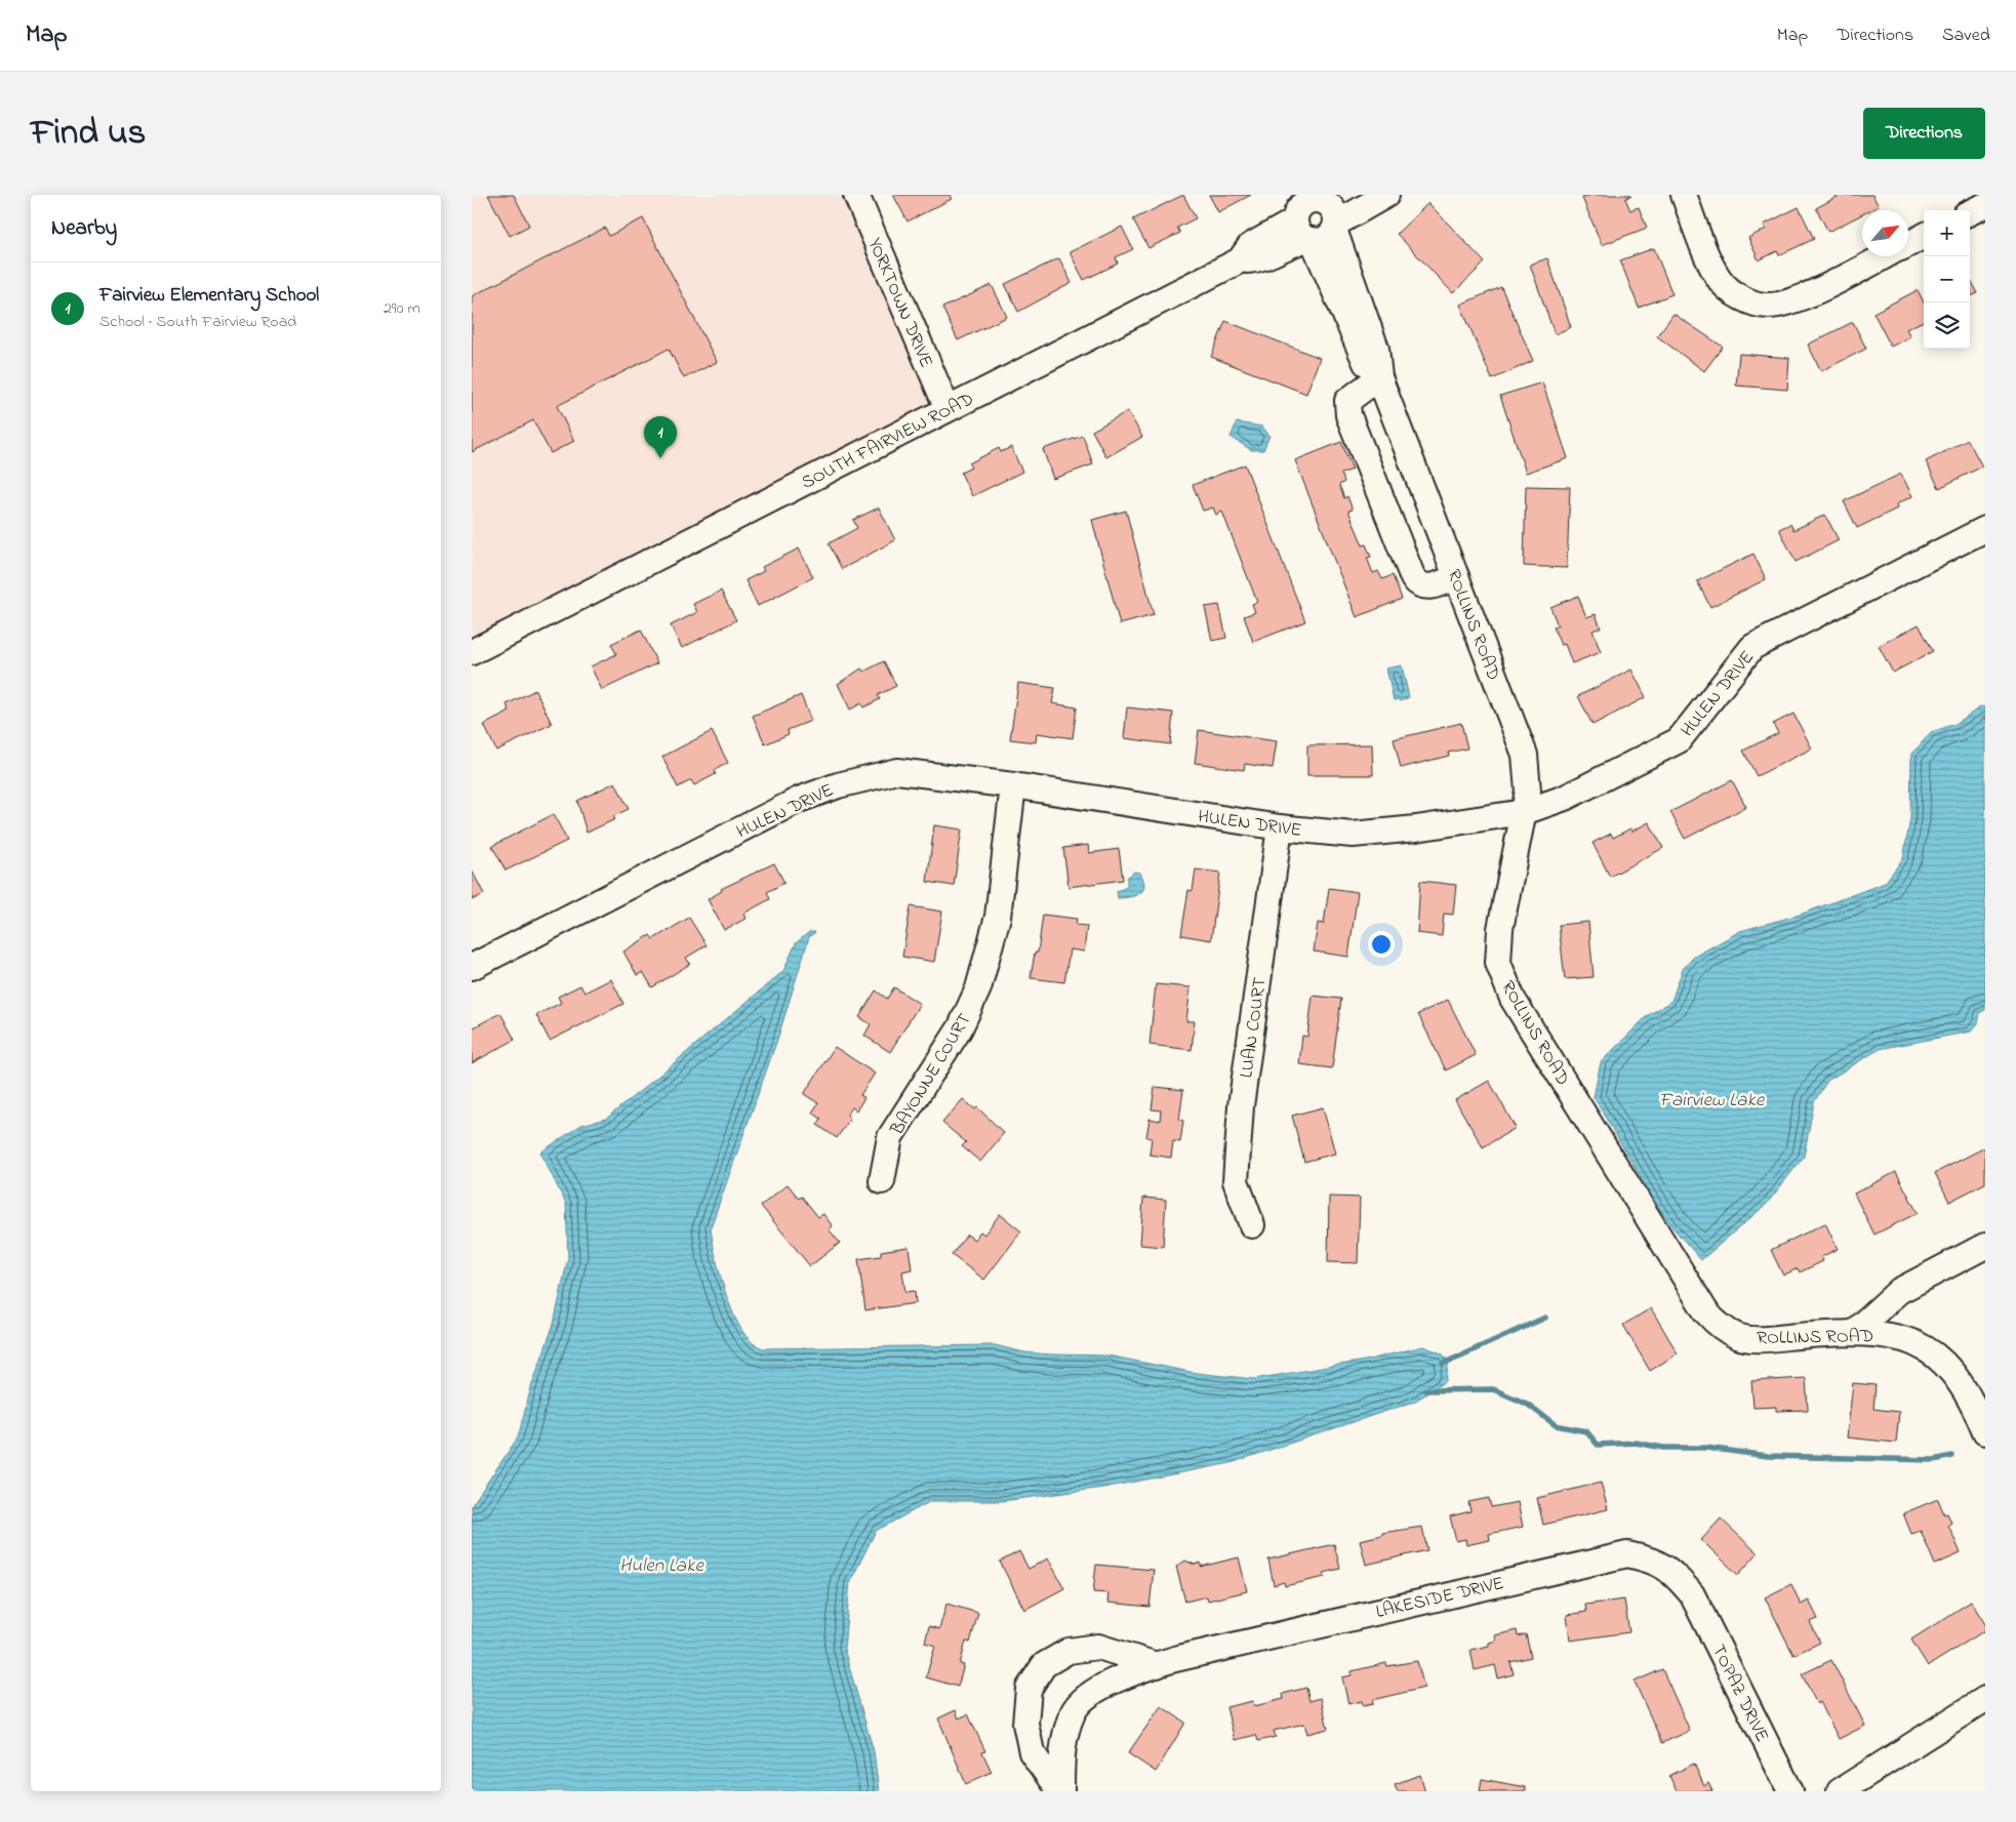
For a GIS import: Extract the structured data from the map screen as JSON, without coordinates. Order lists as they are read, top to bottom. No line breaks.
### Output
{"streets":{"street":["YORKTOWN DRIVE","SOUTH FAIRVIEW ROAD","ROLLINS ROAD","HULEN DRIVE","LUAN COURT","BAYONNE COURT","LAKESIDE DRIVE","TOPAZ DRIVE"]},"crossings":[["YORKTOWN DRIVE","SOUTH FAIRVIEW ROAD"],["SOUTH FAIRVIEW ROAD","ROLLINS ROAD"],["ROLLINS ROAD","HULEN DRIVE"],["HULEN DRIVE","LUAN COURT"],["HULEN DRIVE","BAYONNE COURT"],["LAKESIDE DRIVE","TOPAZ DRIVE"]],"water":["Fairview Lake","Hulen Lake"],"north":"top right","page":{"header":"Map","nav":["Map","Directions","Saved"],"title":"Find us","buttons":"Directions","heading":"Nearby","map_buttons":["+","−"],"list":[{"mark":"1","name":"Fairview Elementary School","note":"School · South Fairview Road","value":"290 m"}],"pins":"1"}}
